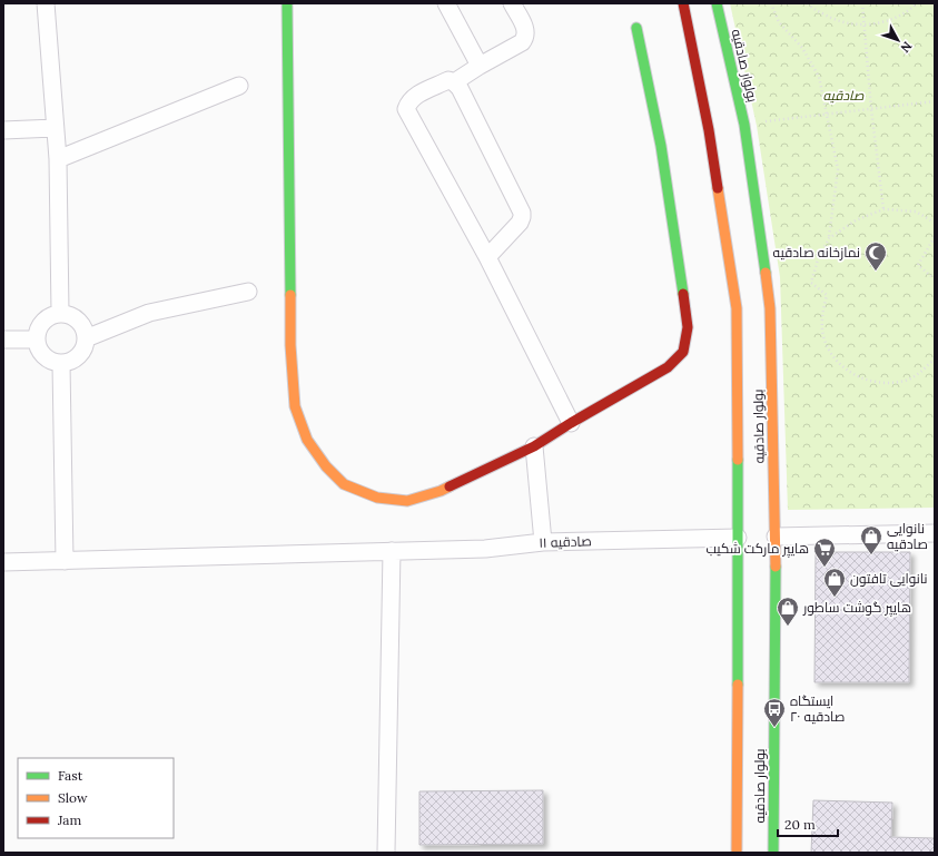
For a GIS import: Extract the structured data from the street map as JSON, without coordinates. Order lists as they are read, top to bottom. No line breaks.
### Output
{"streets":{"main road":["بولوار صادقیه"],"street":["صادقیه ۱۱"]},"crossings":[["بولوار صادقیه","صادقیه ۱۱"]],"parks":["صادقیه"],"places":{"mosque":["نمازخانه صادقیه"],"shop":["نانوایی صادقیه","نانوایی تافتون","هایپر گوشت ساطور"],"supermarket":["هایپر مارکت شکیب"],"bus stop":["ایستگاه صادقیه ۲۰"]},"legend":["Fast","Slow","Jam"],"scale_bar":"20 m","north":"bottom right"}
